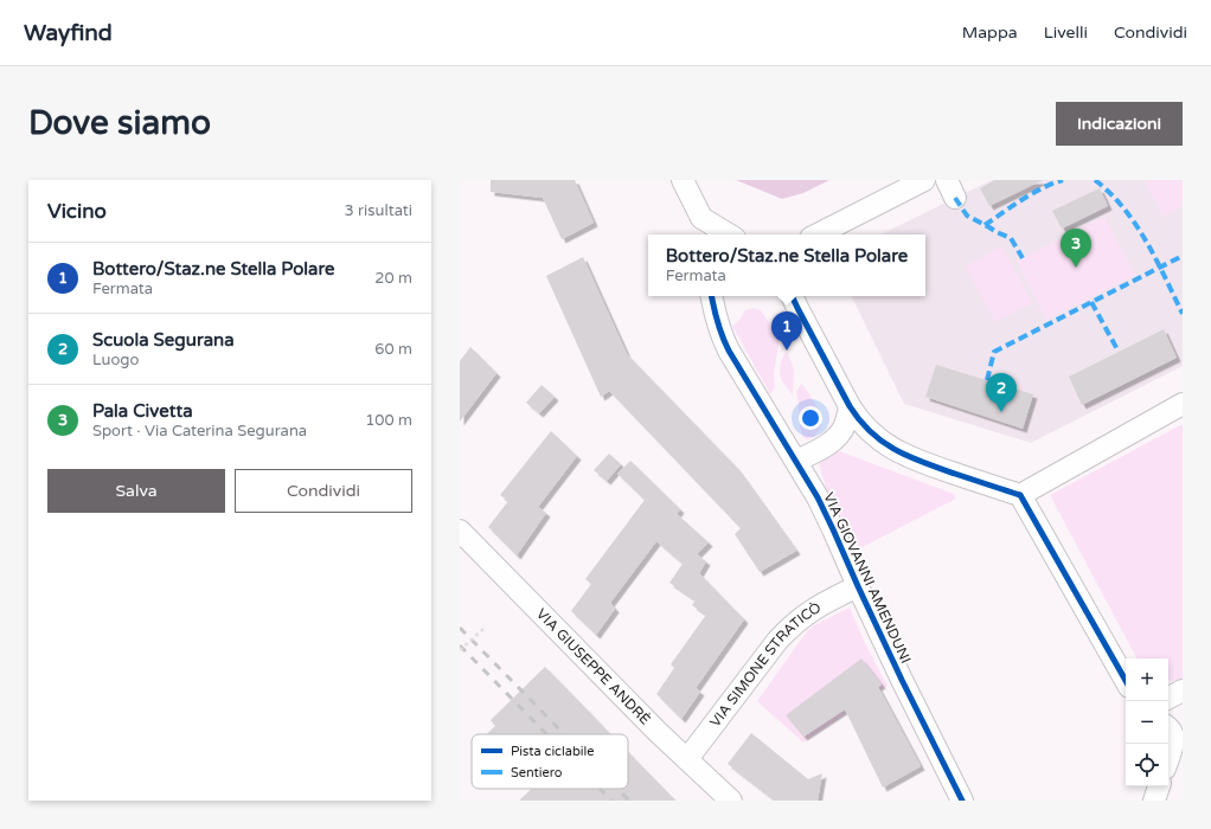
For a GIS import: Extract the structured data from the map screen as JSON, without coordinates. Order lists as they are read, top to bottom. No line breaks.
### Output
{"streets":{"street":["VIA GIOVANNI AMENDUNI","VIA GIUSEPPE ANDRÈ","VIA SIMONE STRATICÒ"]},"crossings":[["VIA GIOVANNI AMENDUNI","VIA SIMONE STRATICÒ"],["VIA GIUSEPPE ANDRÈ","VIA SIMONE STRATICÒ"]],"legend":["Pista ciclabile","Sentiero"],"page":{"header":"Wayfind","nav":["Mappa","Livelli","Condividi"],"buttons":["Indicazioni",["Salva","Condividi"]],"title":"Dove siamo","heading":["Vicino","3 risultati"],"pins":["3","1","2"],"popup":["Bottero/Staz.ne Stella Polare","Fermata"],"list":[{"mark":"1","name":"Bottero/Staz.ne Stella Polare","note":"Fermata","value":"20 m"},{"mark":"2","name":"Scuola Segurana","note":"Luogo","value":"60 m"},{"mark":"3","name":"Pala Civetta","note":"Sport · Via Caterina Segurana","value":"100 m"}],"map_buttons":["+","−"]}}
